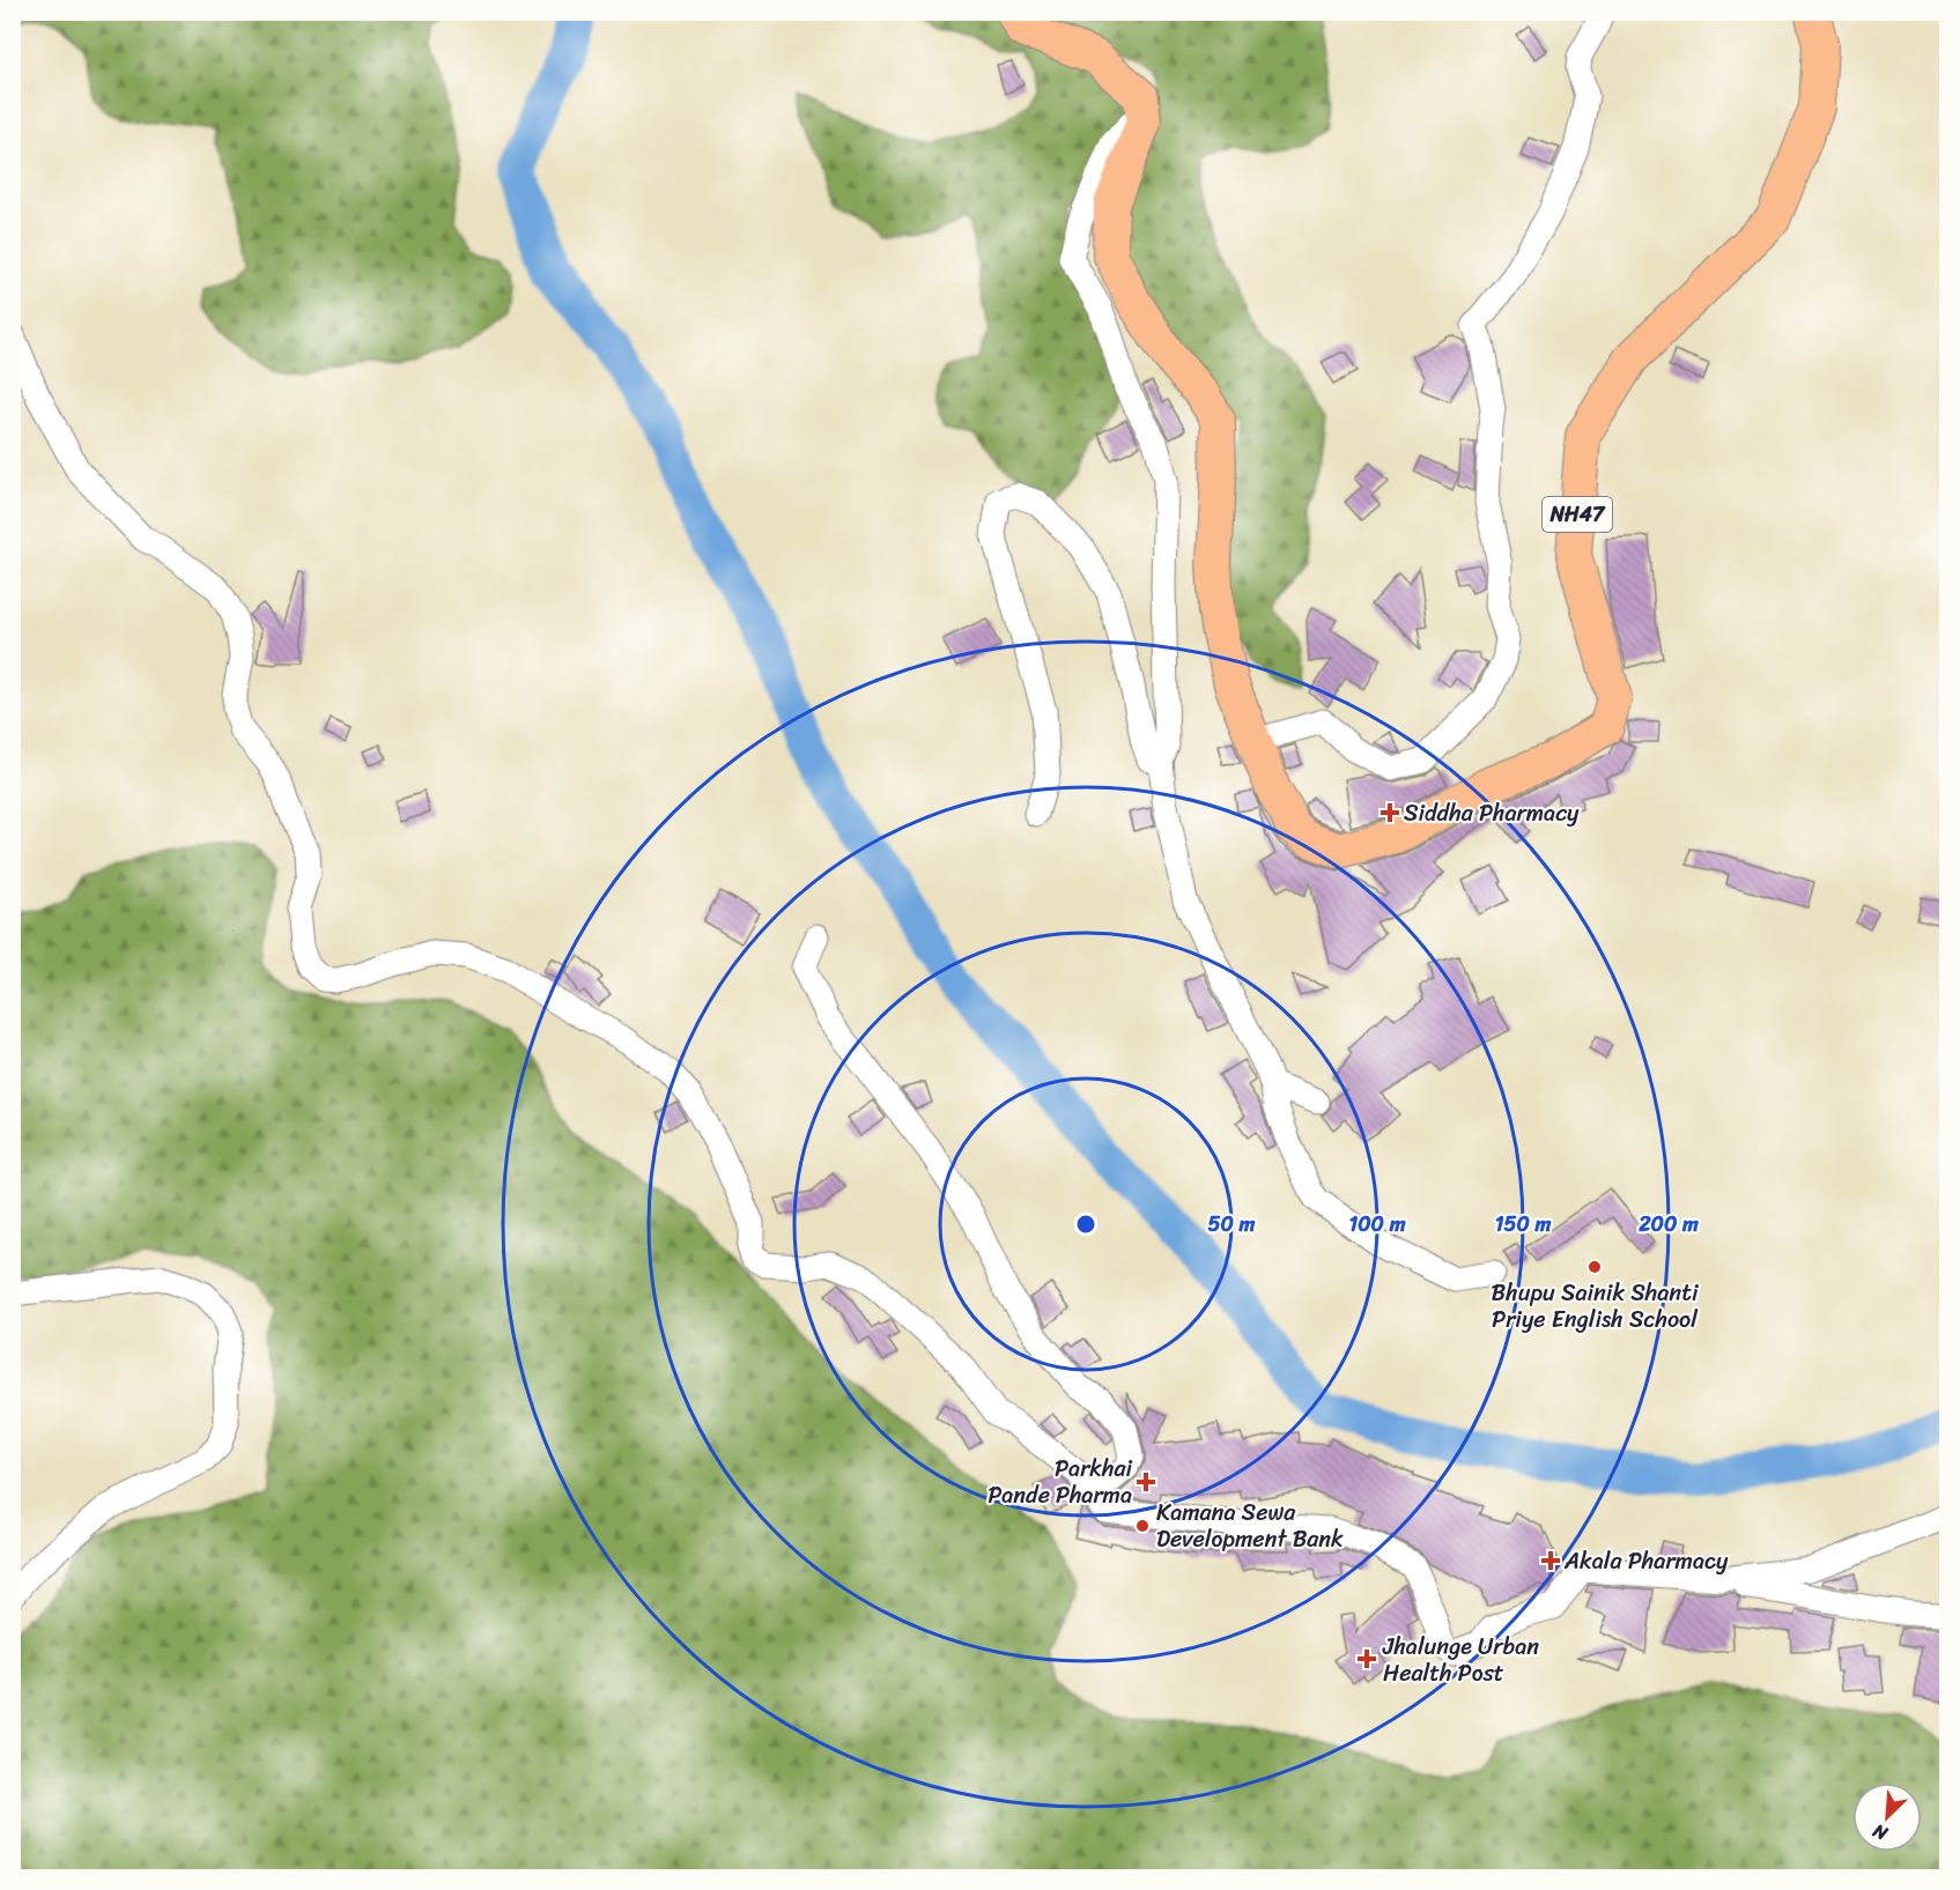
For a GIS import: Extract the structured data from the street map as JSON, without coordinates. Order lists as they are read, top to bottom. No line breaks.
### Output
{"streets":{"highway":["NH47"]},"places":{"health":["Siddha Pharmacy","Parkhai Pande Pharma","Akala Pharmacy","Jhalunge Urban Health Post"],"other":["Bhupu Sainik Shanti Priye English School","Kamana Sewa Development Bank"]},"north":"bottom left","rings":["50 m","100 m","150 m","200 m"]}
